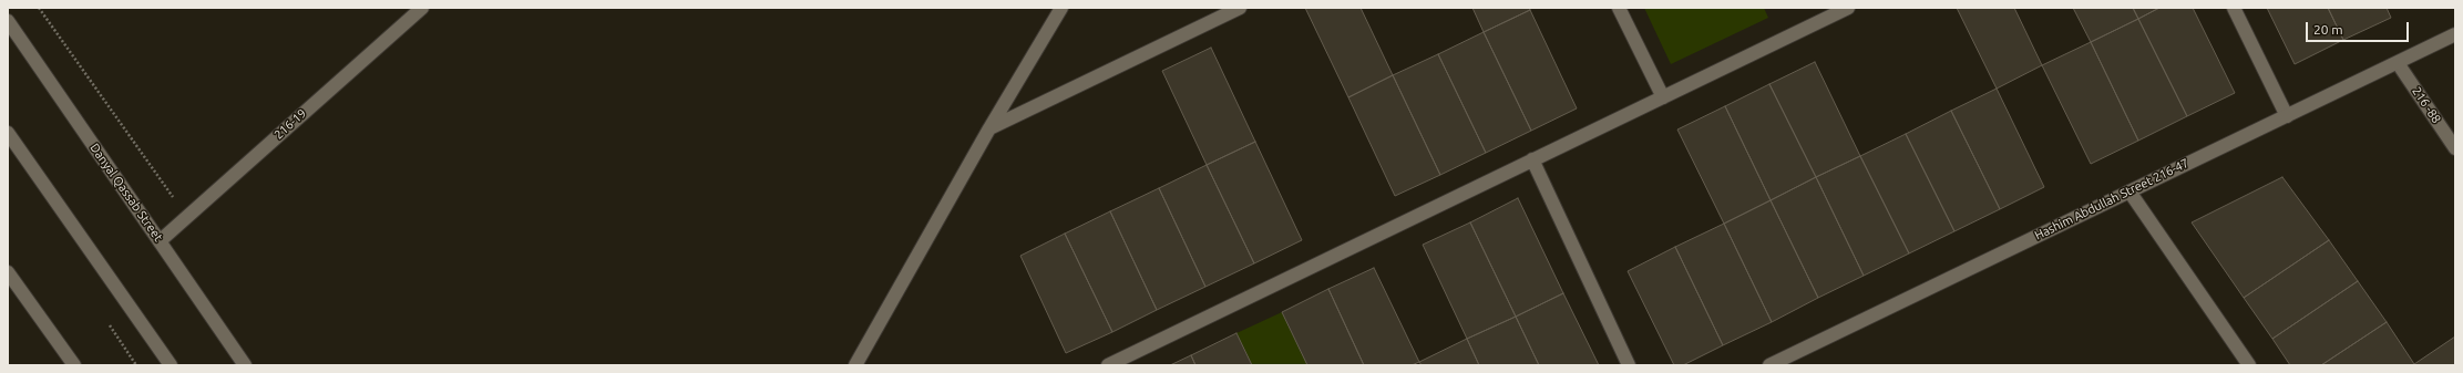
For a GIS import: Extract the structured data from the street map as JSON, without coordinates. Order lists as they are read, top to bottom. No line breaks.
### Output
{"streets":{"street":["216 -88","216-19","Danyal Qassab Street","Hashim Abdullah Street 216-47"]},"crossings":[["216 -88","Hashim Abdullah Street 216-47"],["216-19","Danyal Qassab Street"]],"scale_bar":"20 m"}
